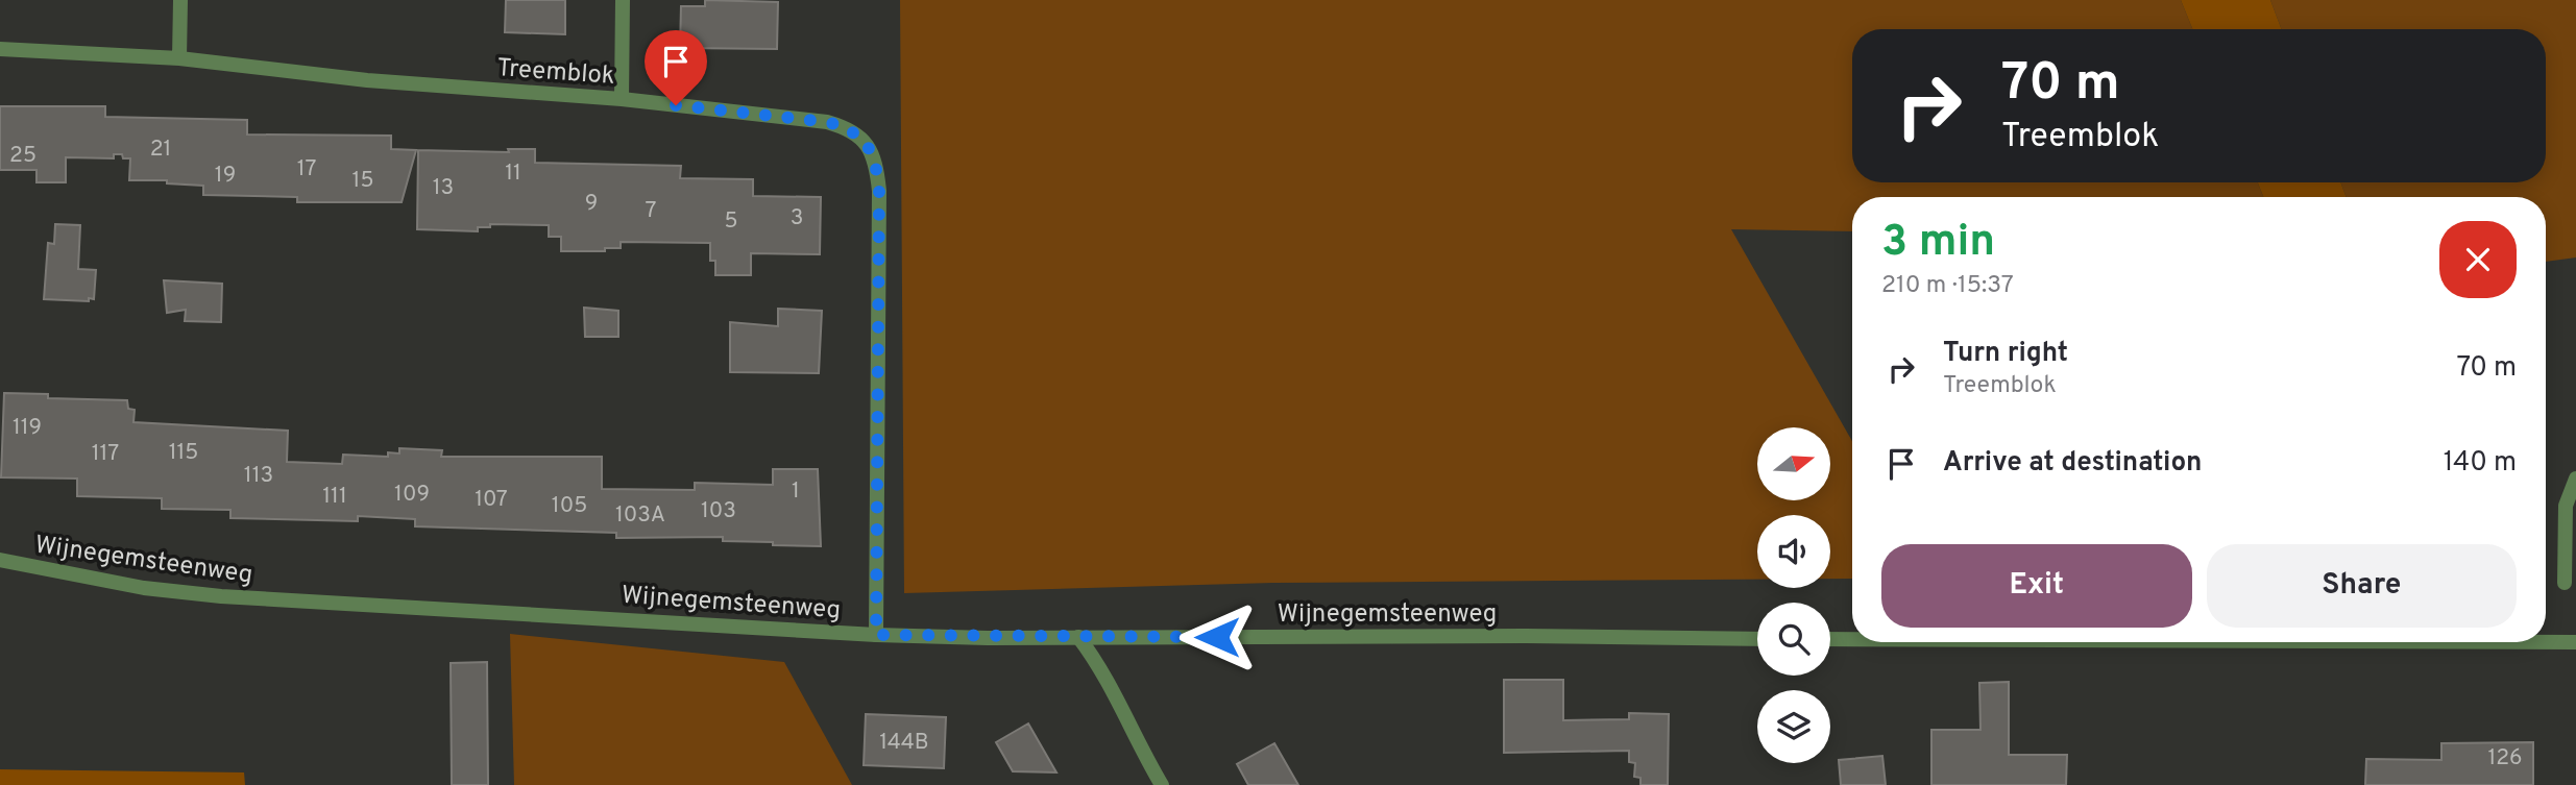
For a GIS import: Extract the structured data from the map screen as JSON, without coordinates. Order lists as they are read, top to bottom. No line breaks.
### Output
{"streets":{"street":["Treemblok","Wijnegemsteenweg"]},"crossings":[["Treemblok","Wijnegemsteenweg"]],"house_numbers":["21","25","17","11","19","15","13","9","7","3","5","119","115","117","113","1","109","111","107","105","103","103A","144B","126"],"north":"right","page":{"turn":["70 m","Treemblok"],"heading":["3 min","210 m · 15:37"],"list":[{"name":"Turn right","note":"Treemblok","value":"70 m"},{"name":"Arrive at destination","value":"140 m"}],"buttons":["Exit","Share"]}}
